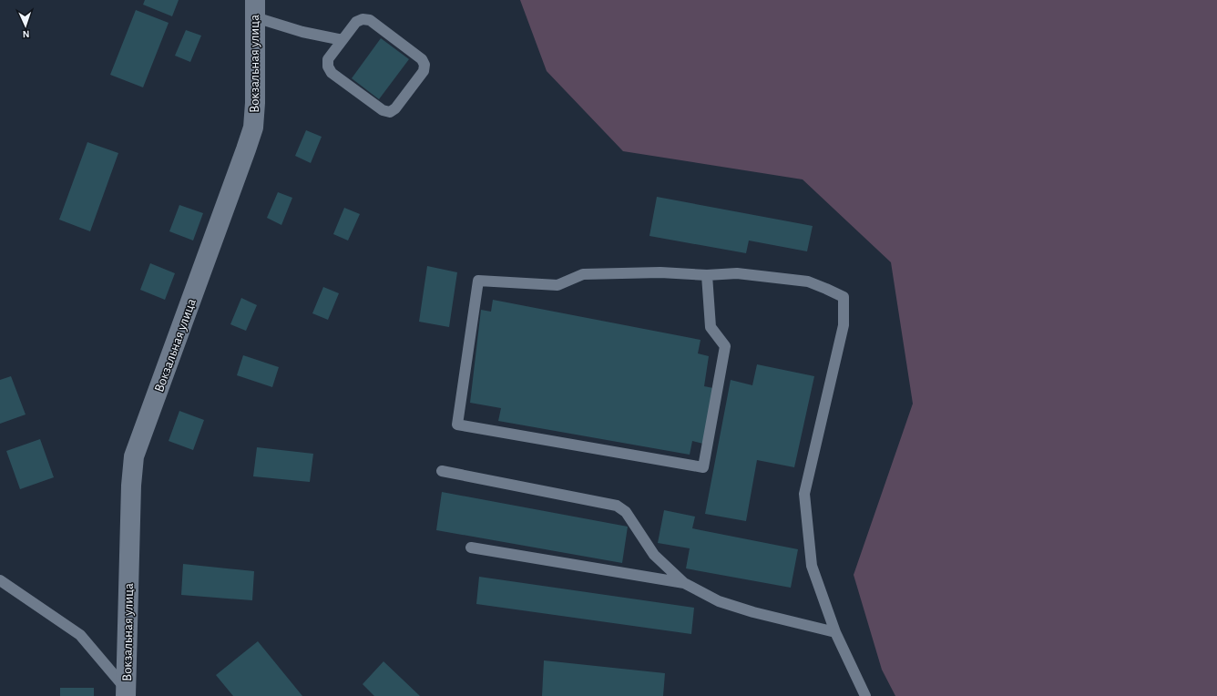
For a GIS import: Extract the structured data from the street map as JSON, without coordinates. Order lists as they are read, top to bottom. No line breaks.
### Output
{"streets":{"street":["Вокзальная улица"]},"north":"bottom"}
